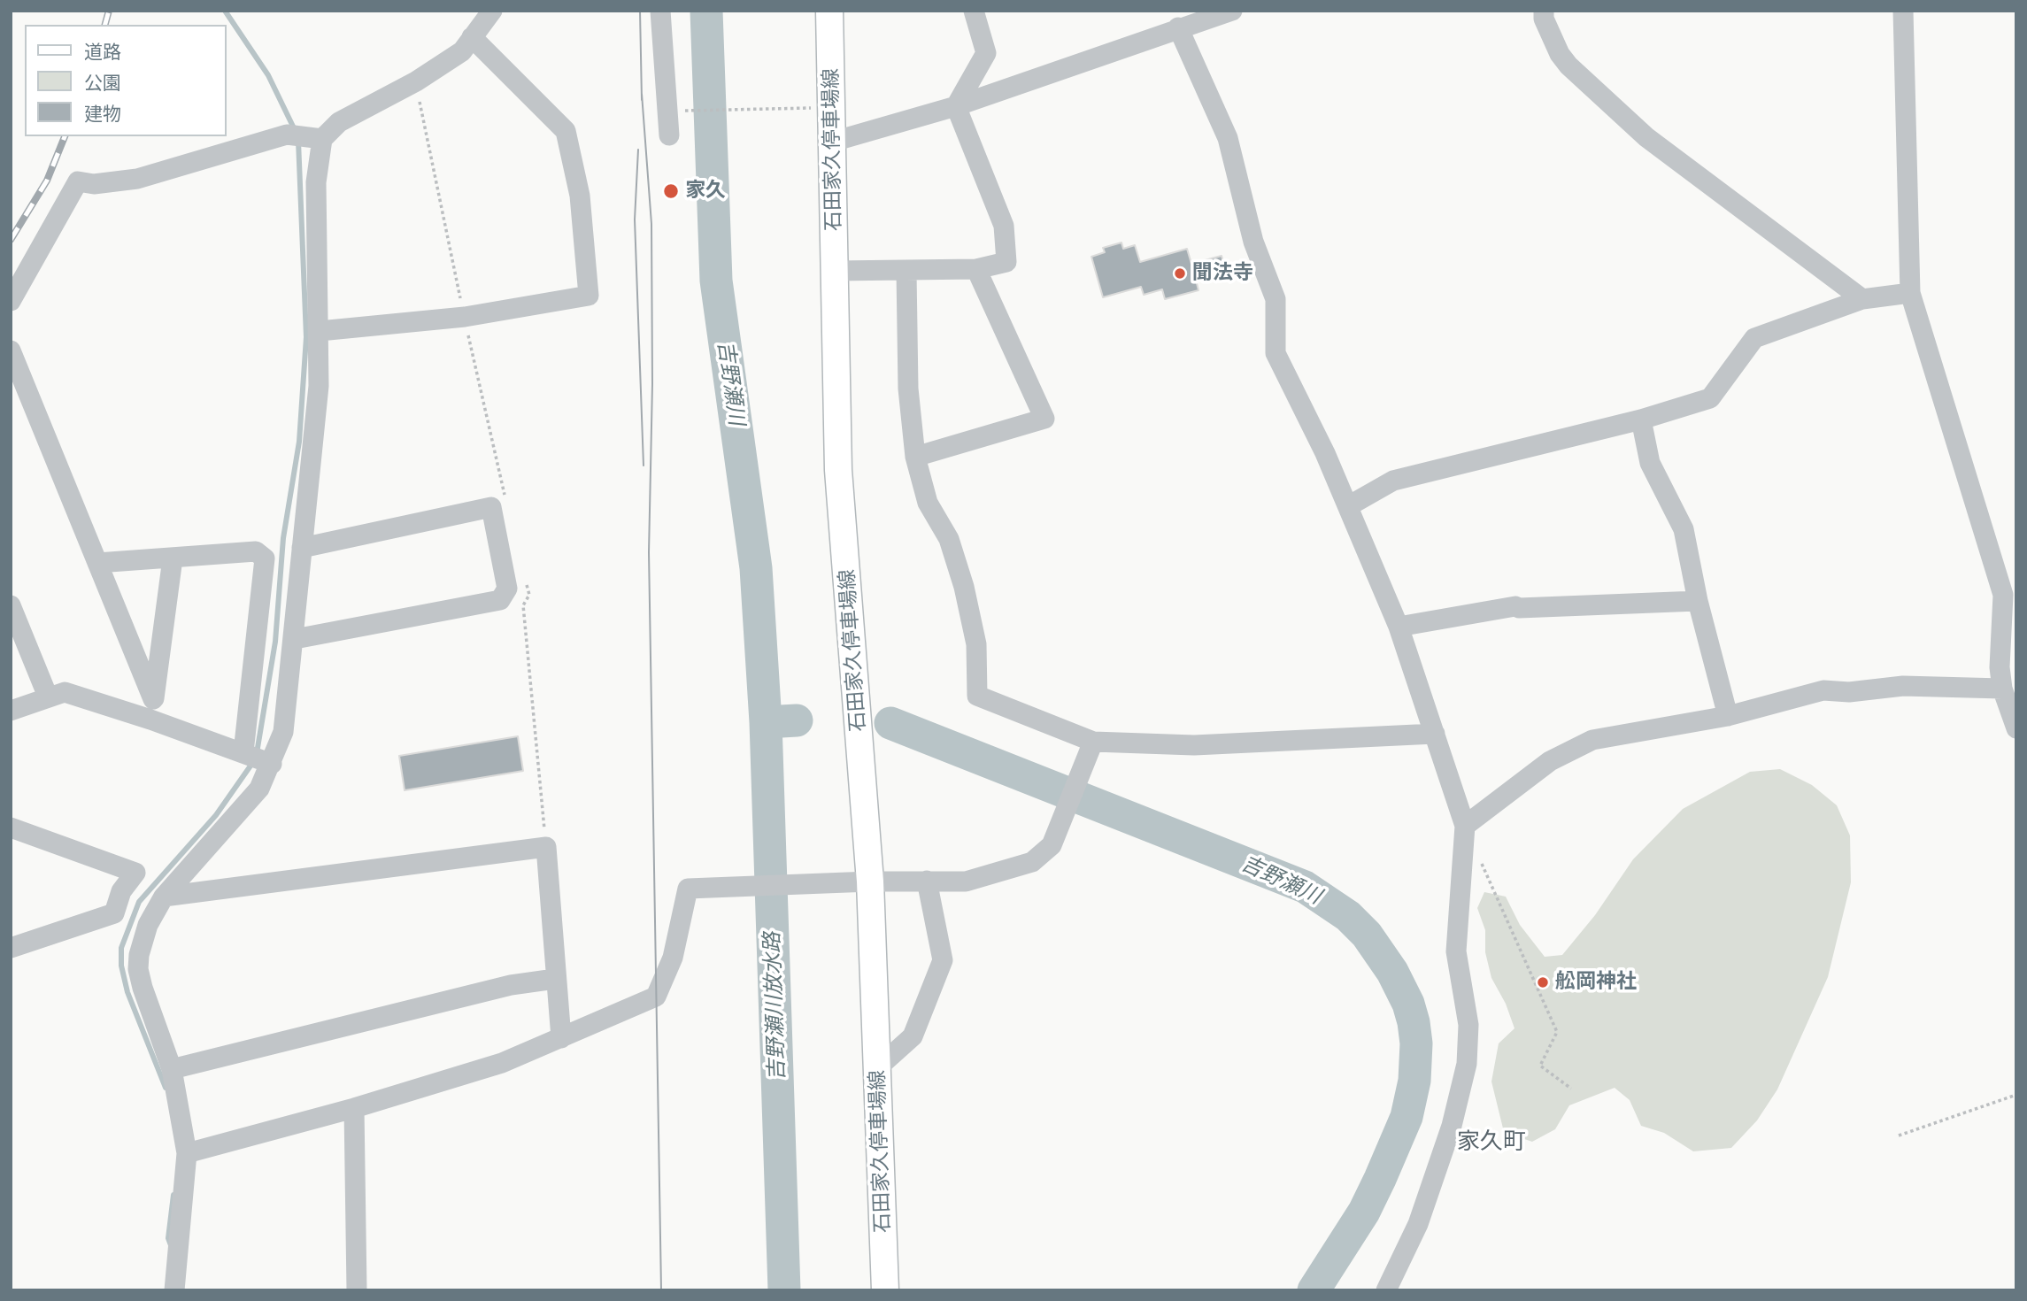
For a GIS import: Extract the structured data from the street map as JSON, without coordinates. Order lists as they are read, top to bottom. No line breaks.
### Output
{"streets":{"main road":["石田家久停車場線"]},"districts":["家久町"],"water":["吉野瀬川","吉野瀬川放水路"],"places":["家久","聞法寺","舩岡神社"],"legend":["道路","公園","建物"]}
